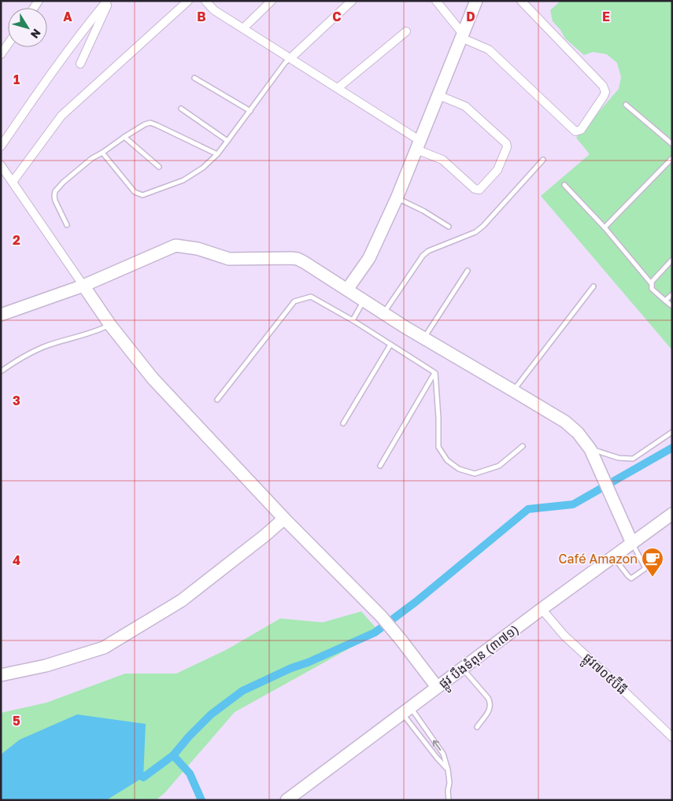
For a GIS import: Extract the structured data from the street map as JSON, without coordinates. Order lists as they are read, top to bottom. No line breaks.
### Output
{"streets":{"street":["ផ្លូវ បឹងទំពុន (៣៧១)","ផ្លូវ៧០៥ប៊ីធី"]},"crossings":[["ផ្លូវ បឹងទំពុន (៣៧១)","ផ្លូវ៧០៥ប៊ីធី"]],"places":{"cafe":["Café Amazon"]},"north":"bottom right","grid":{"columns":["A","B","C","D","E"],"rows":["1","2","3","4","5"]}}
